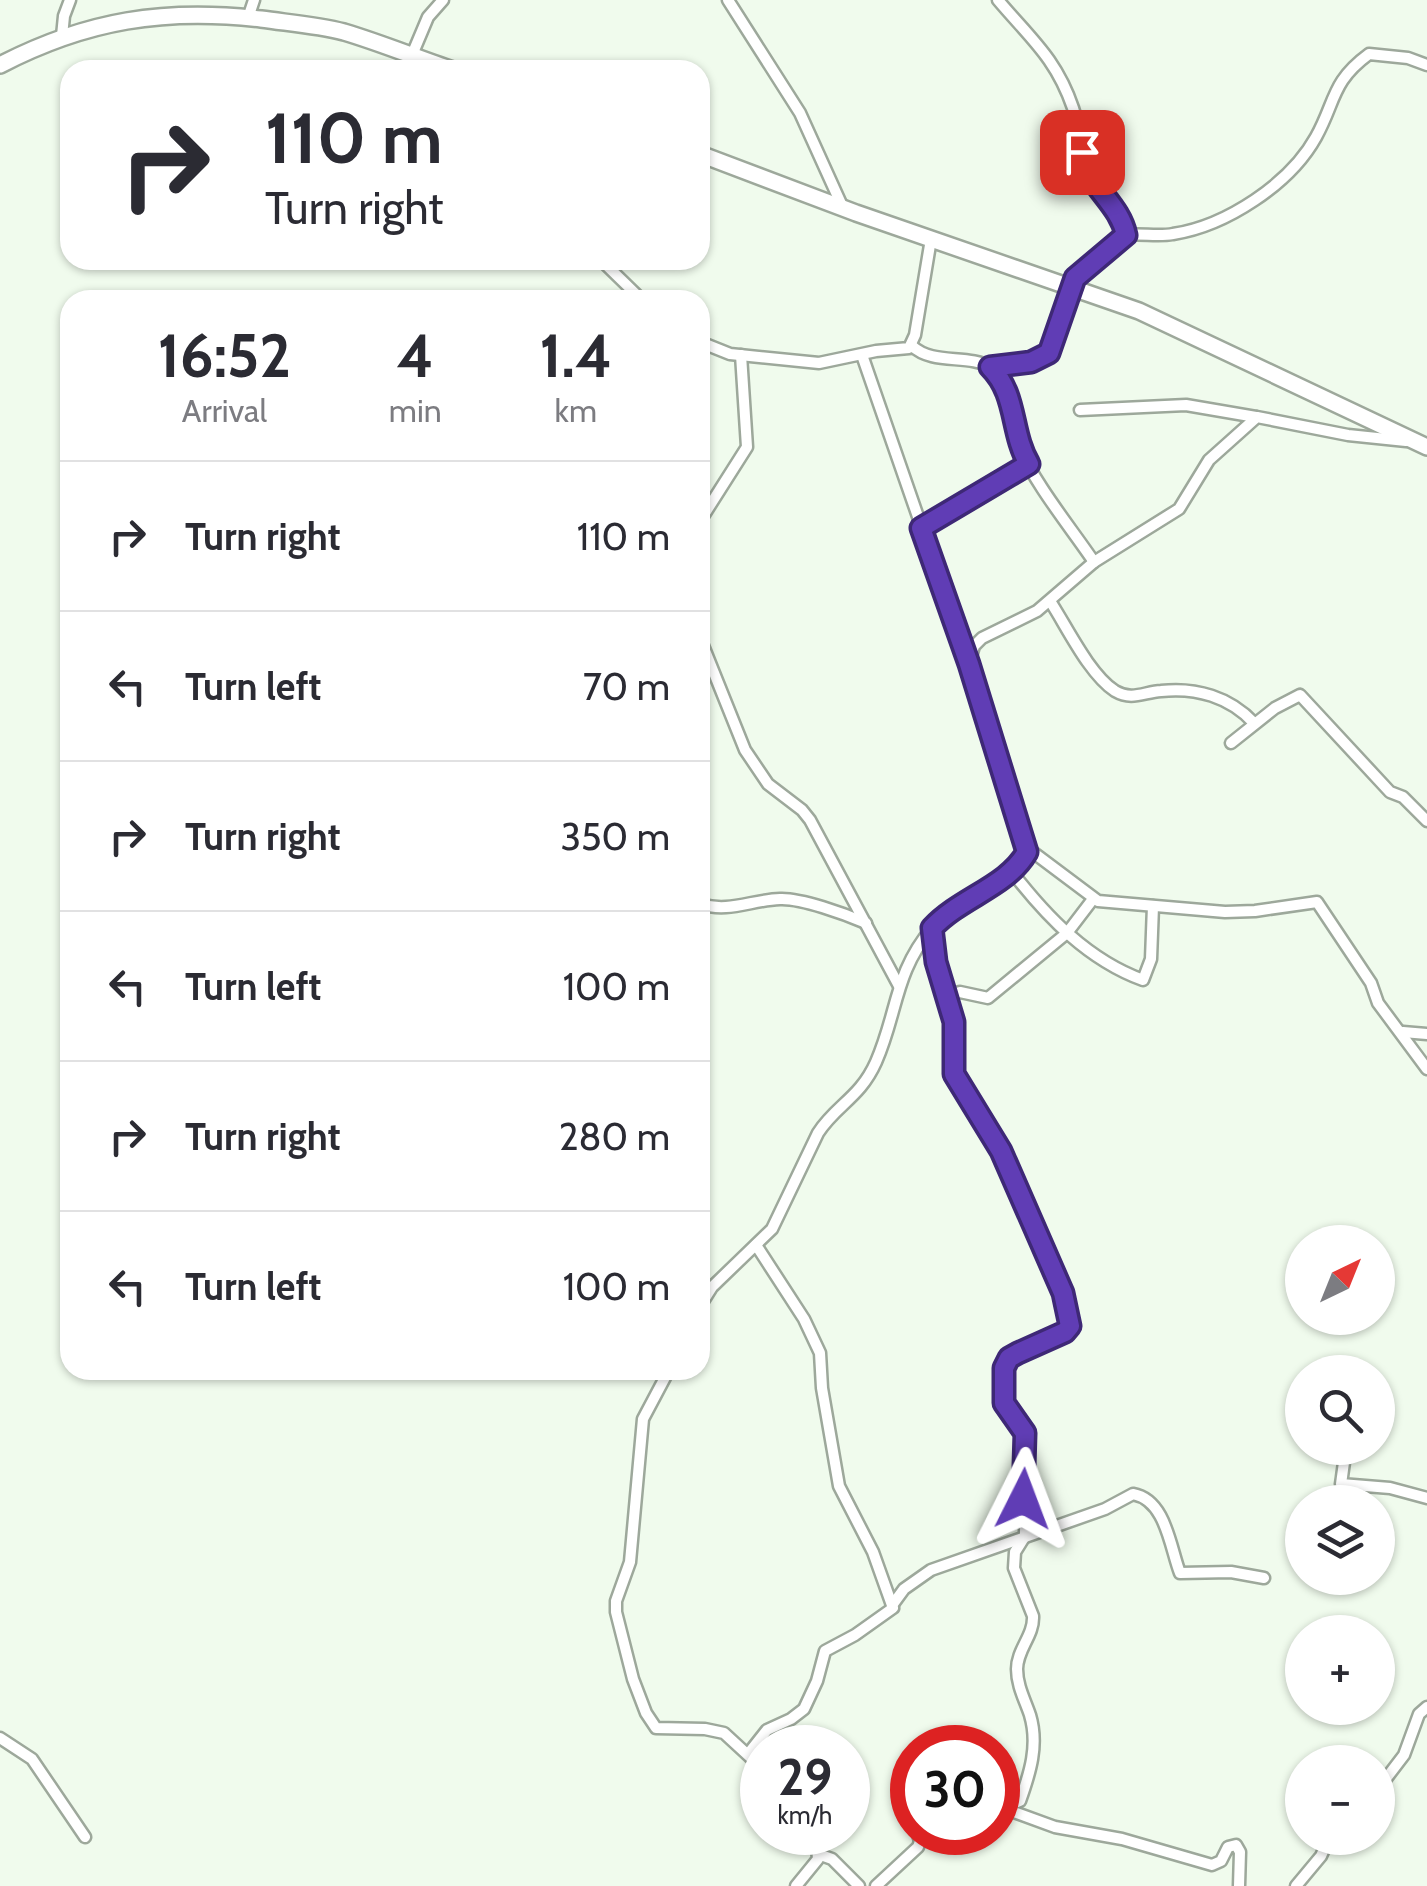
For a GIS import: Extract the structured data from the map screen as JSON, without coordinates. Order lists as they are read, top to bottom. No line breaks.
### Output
{"north":"top right","page":{"turn":["110 m","Turn right"],"eta":["16:52","Arrival","4","min","1.4","km"],"list":[{"name":"Turn right","value":"110 m"},{"name":"Turn left","value":"70 m"},{"name":"Turn right","value":"350 m"},{"name":"Turn left","value":"100 m"},{"name":"Turn right","value":"280 m"},{"name":"Turn left","value":"100 m"}],"map_buttons":["+","−"],"speed":"29 km/h","limit":"30"}}
